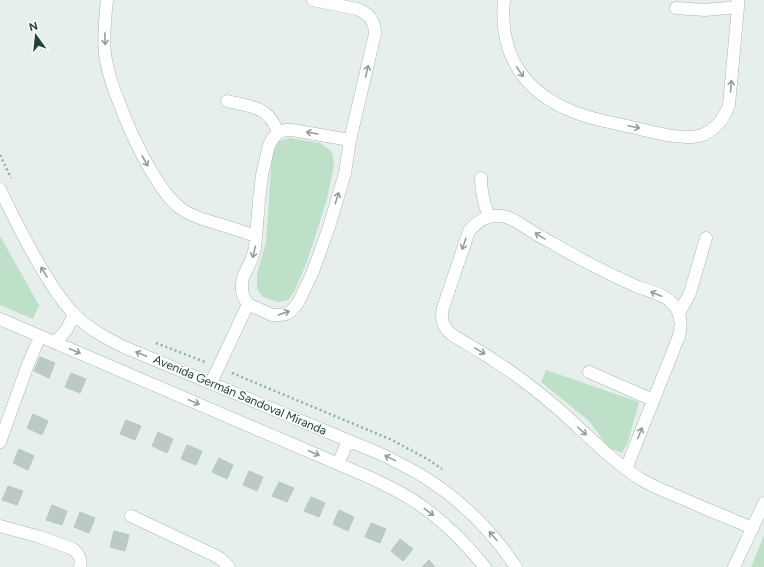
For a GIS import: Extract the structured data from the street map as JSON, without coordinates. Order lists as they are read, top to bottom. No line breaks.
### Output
{"streets":{"street":["Avenida Germán Sandoval Miranda"]},"north":"top"}
